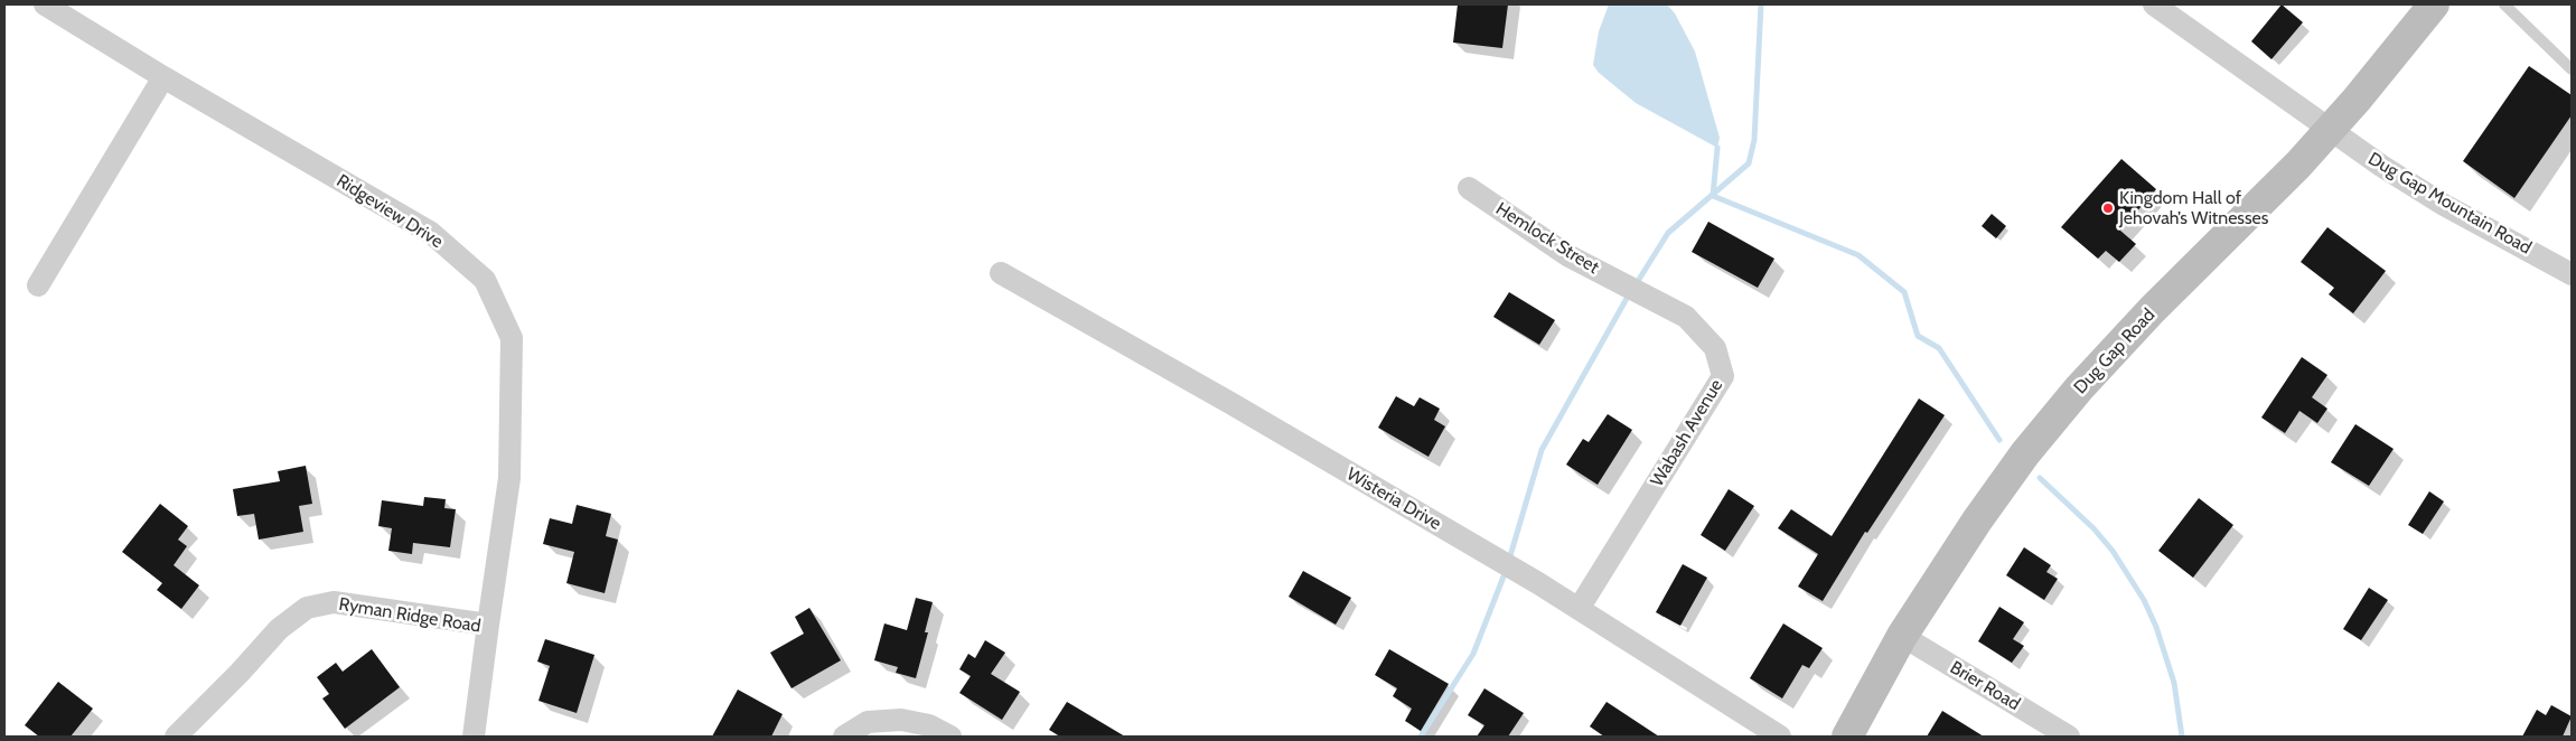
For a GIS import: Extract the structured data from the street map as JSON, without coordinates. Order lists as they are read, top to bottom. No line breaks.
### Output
{"streets":{"street":["Dug Gap Mountain Road","Ridgeview Drive","Hemlock Street","Dug Gap Road","Wabash Avenue","Wisteria Drive","Ryman Ridge Road","Brier Road"]},"crossings":[["Dug Gap Mountain Road","Dug Gap Road"],["Ridgeview Drive","Ryman Ridge Road"],["Hemlock Street","Wabash Avenue"],["Dug Gap Road","Brier Road"],["Wabash Avenue","Wisteria Drive"]],"places":["Kingdom Hall of Jehovah’s Witnesses"]}
